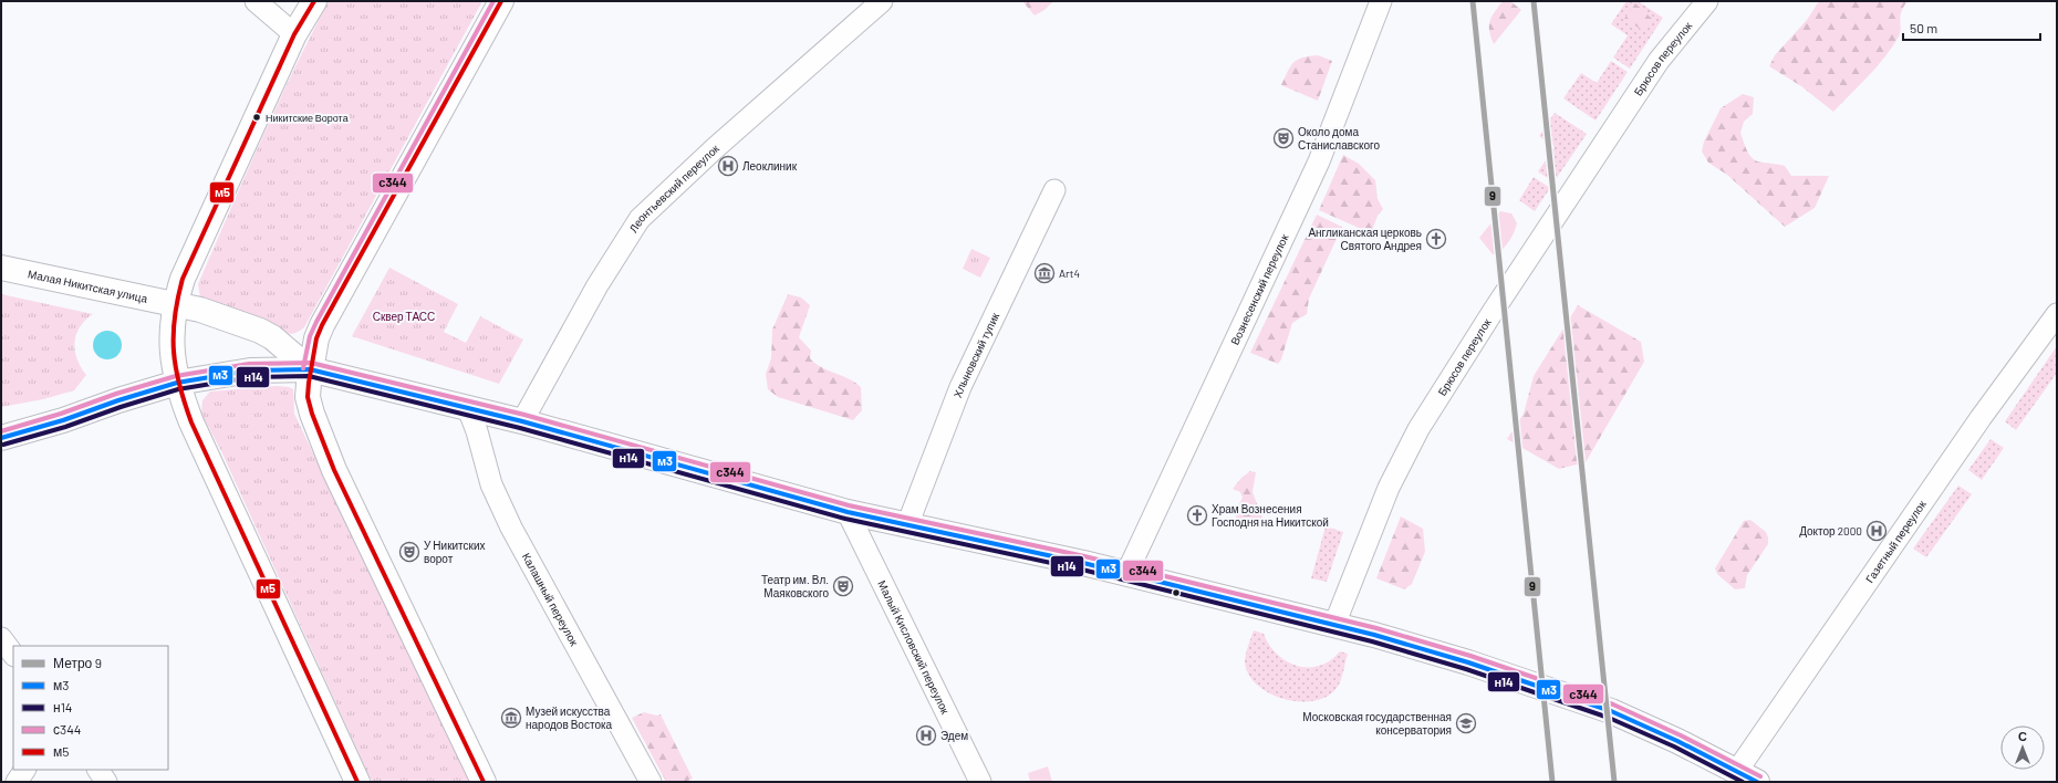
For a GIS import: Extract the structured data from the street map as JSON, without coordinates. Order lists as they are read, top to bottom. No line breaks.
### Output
{"streets":{"street":["Брюсов переулок","Леонтьевский переулок","Малая Никитская улица","Вознесенский переулок","Хлыновский тупик","Газетный переулок","Калашный переулок","Малый Кисловский переулок"]},"parks":["Сквер ТАСС"],"places":{"other":["Никитские Ворота"],"theatre":["Около дома Станиславского","У Никитских ворот","Театр им. Вл. Маяковского"],"hospital":["Леоклиник","Доктор 2000","Эдем"],"church":["Англиканская церковь Святого Андрея","Храм Вознесения Господня на Никитской"],"museum":["Art4","Музей искусства народов Востока"],"school or university":["Московская государственная консерватория"]},"lines":["metro line 9","transit line с344","transit line м5","transit line м3","transit line н14"],"legend":["Метро 9","м3","н14","с344","м5"],"scale_bar":"50 m","north":"top"}
